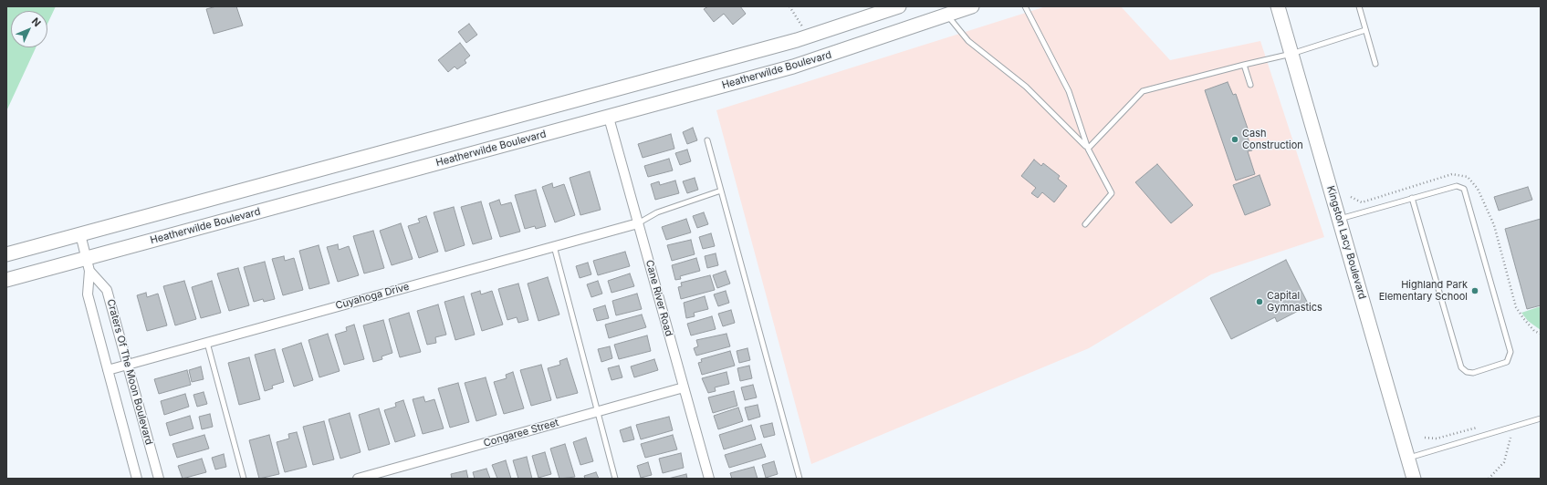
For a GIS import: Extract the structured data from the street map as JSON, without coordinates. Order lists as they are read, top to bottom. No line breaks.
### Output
{"streets":{"main road":["Heatherwilde Boulevard","Kingston Lacy Boulevard"],"street":["Cuyahoga Drive","Cane River Road","Craters Of The Moon Boulevard","Congaree Street"]},"crossings":[["Heatherwilde Boulevard","Cane River Road"],["Heatherwilde Boulevard","Craters Of The Moon Boulevard"],["Cuyahoga Drive","Cane River Road"],["Cuyahoga Drive","Craters Of The Moon Boulevard"],["Cane River Road","Congaree Street"]],"places":["Cash Construction","Highland Park Elementary School","Capital Gymnastics"],"north":"top right"}
